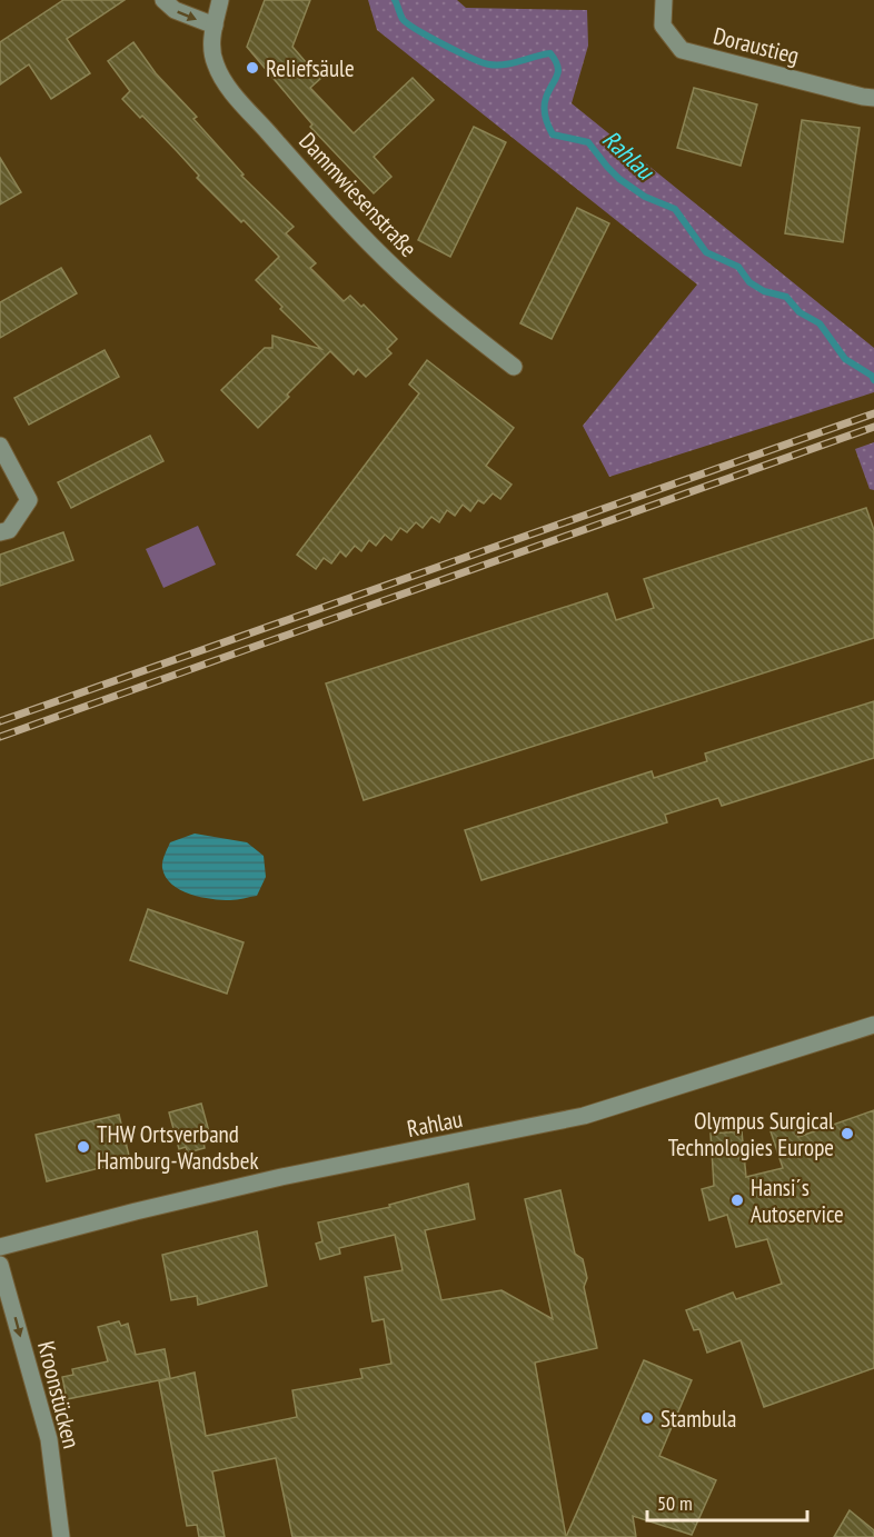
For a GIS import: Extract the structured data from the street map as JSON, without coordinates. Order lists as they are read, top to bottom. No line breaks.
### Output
{"streets":{"street":["Doraustieg","Dammwiesenstraße","Rahlau","Kroonstücken"]},"one_way":["Kroonstücken"],"water":["Rahlau"],"places":["Reliefsäule","Olympus Surgical Technologies Europe","THW Ortsverband Hamburg-Wandsbek","Hansi´s Autoservice","Stambula"],"scale_bar":"50 m"}
